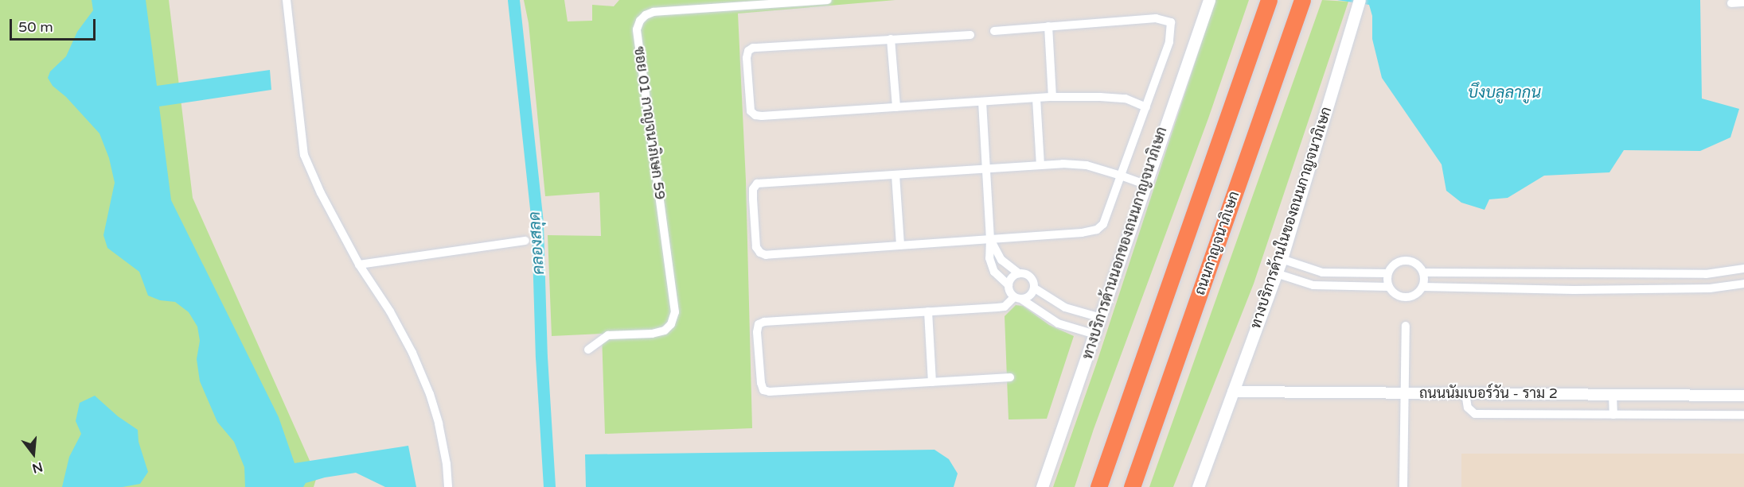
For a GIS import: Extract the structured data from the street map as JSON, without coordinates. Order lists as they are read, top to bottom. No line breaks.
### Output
{"streets":{"highway":["ถนนกาญจนาภิเษก"],"main road":["ทางบริการด้านในของถนนกาญจนาภิเษก","ทางบริการด้านนอกของถนนกาญจนาภิเษก"],"street":["ซอย 01 กาญจนาภิเษก 59","ถนนนัมเบอร์วัน - ราม 2"]},"crossings":[["ทางบริการด้านในของถนนกาญจนาภิเษก","ถนนนัมเบอร์วัน - ราม 2"]],"water":["บึงบลูลากูน","คลองสลุด"],"scale_bar":"50 m","north":"bottom"}
